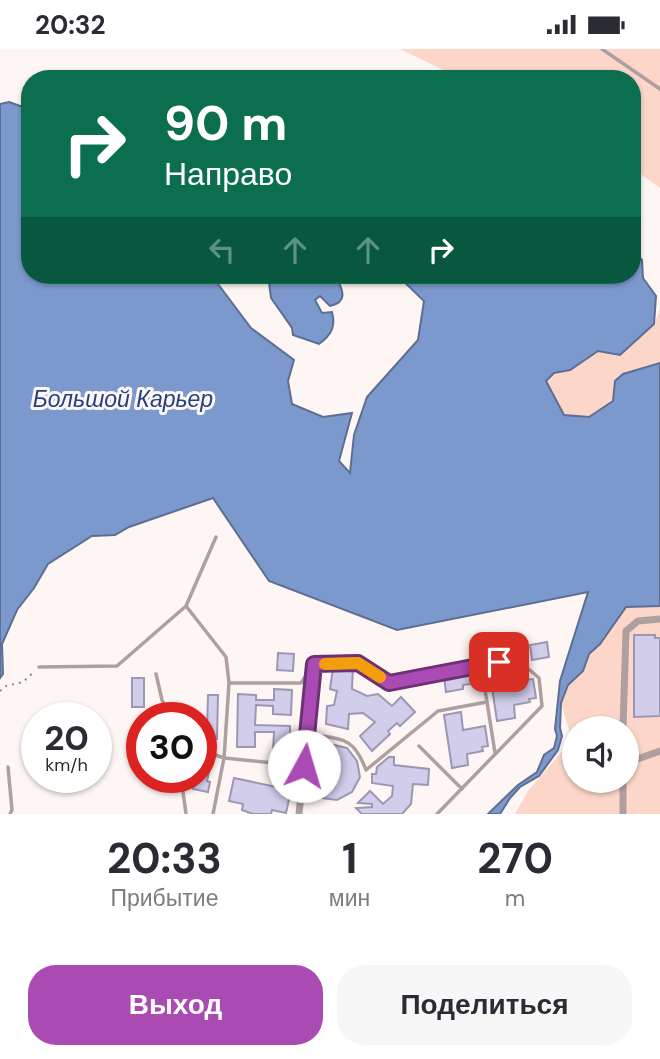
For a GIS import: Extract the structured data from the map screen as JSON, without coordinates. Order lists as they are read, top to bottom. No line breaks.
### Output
{"water":["Большой Карьер"],"page":{"status":"20:32","turn":["90 m","Направо"],"speed":"20 km/h","limit":"30","eta":["20:33","Прибытие","1","мин","270","m"],"buttons":["Выход","Поделиться"]}}
